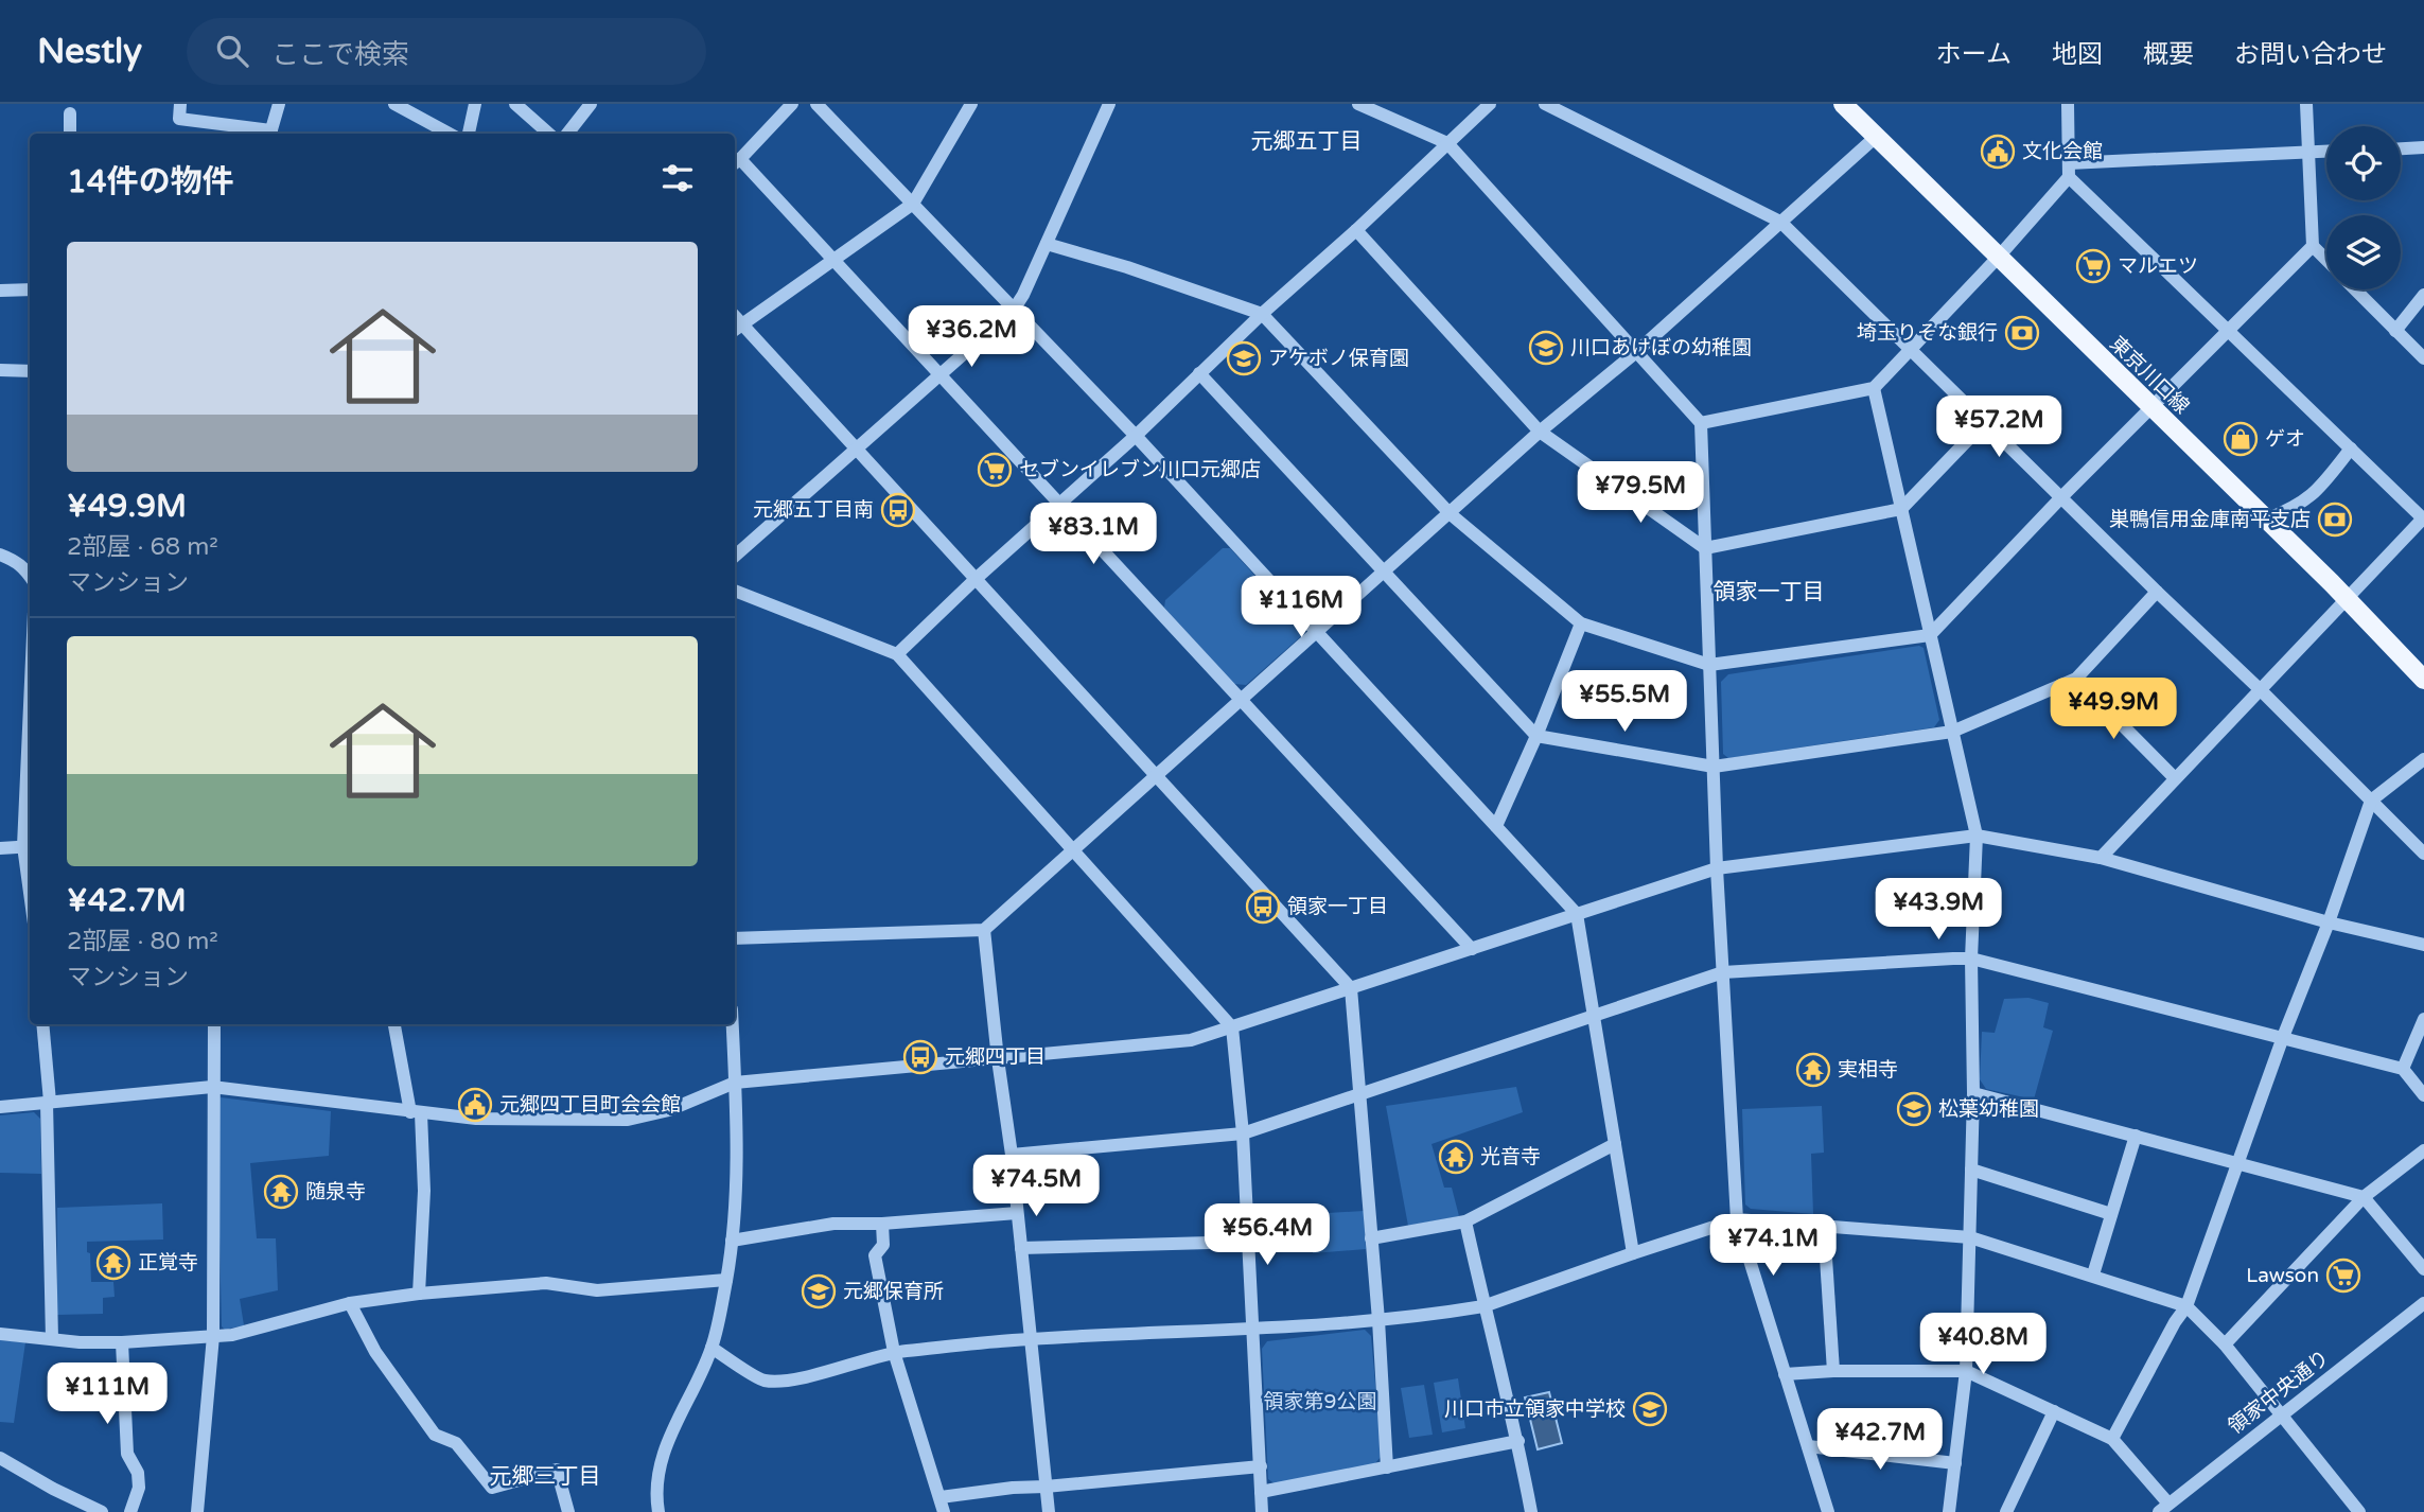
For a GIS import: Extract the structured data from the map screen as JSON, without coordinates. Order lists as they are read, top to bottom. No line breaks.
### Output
{"streets":{"main road":["東京川口線"],"street":["領家中央通り"]},"districts":["元郷五丁目","領家一丁目","元郷三丁目"],"parks":["領家第9公園"],"places":{"public building":["文化会館","元郷四丁目町会会館"],"supermarket":["マルエツ","セブンイレブン川口元郷店","Lawson"],"bank":["埼玉りそな銀行","巣鴨信用金庫南平支店"],"school or university":["川口あけぼの幼稚園","アケボノ保育園","松葉幼稚園","元郷保育所","川口市立領家中学校"],"shop":["ゲオ"],"bus stop":["元郷五丁目南","領家一丁目","元郷四丁目"],"temple":["実相寺","光音寺","随泉寺","正覚寺"]},"page":{"header":"Nestly","search":"ここで検索","nav":["ホーム","地図","概要","お問い合わせ"],"heading":"14件の物件","list":[{"name":"¥49.9M","note":"2部屋 · 68 m² · マンション"},{"name":"¥42.7M","note":"2部屋 · 80 m² · マンション"}],"price":["¥36.2M","¥57.2M","¥79.5M","¥83.1M","¥116M","¥55.5M","¥49.9M","¥43.9M","¥74.5M","¥56.4M","¥74.1M","¥40.8M","¥111M","¥42.7M"]}}
